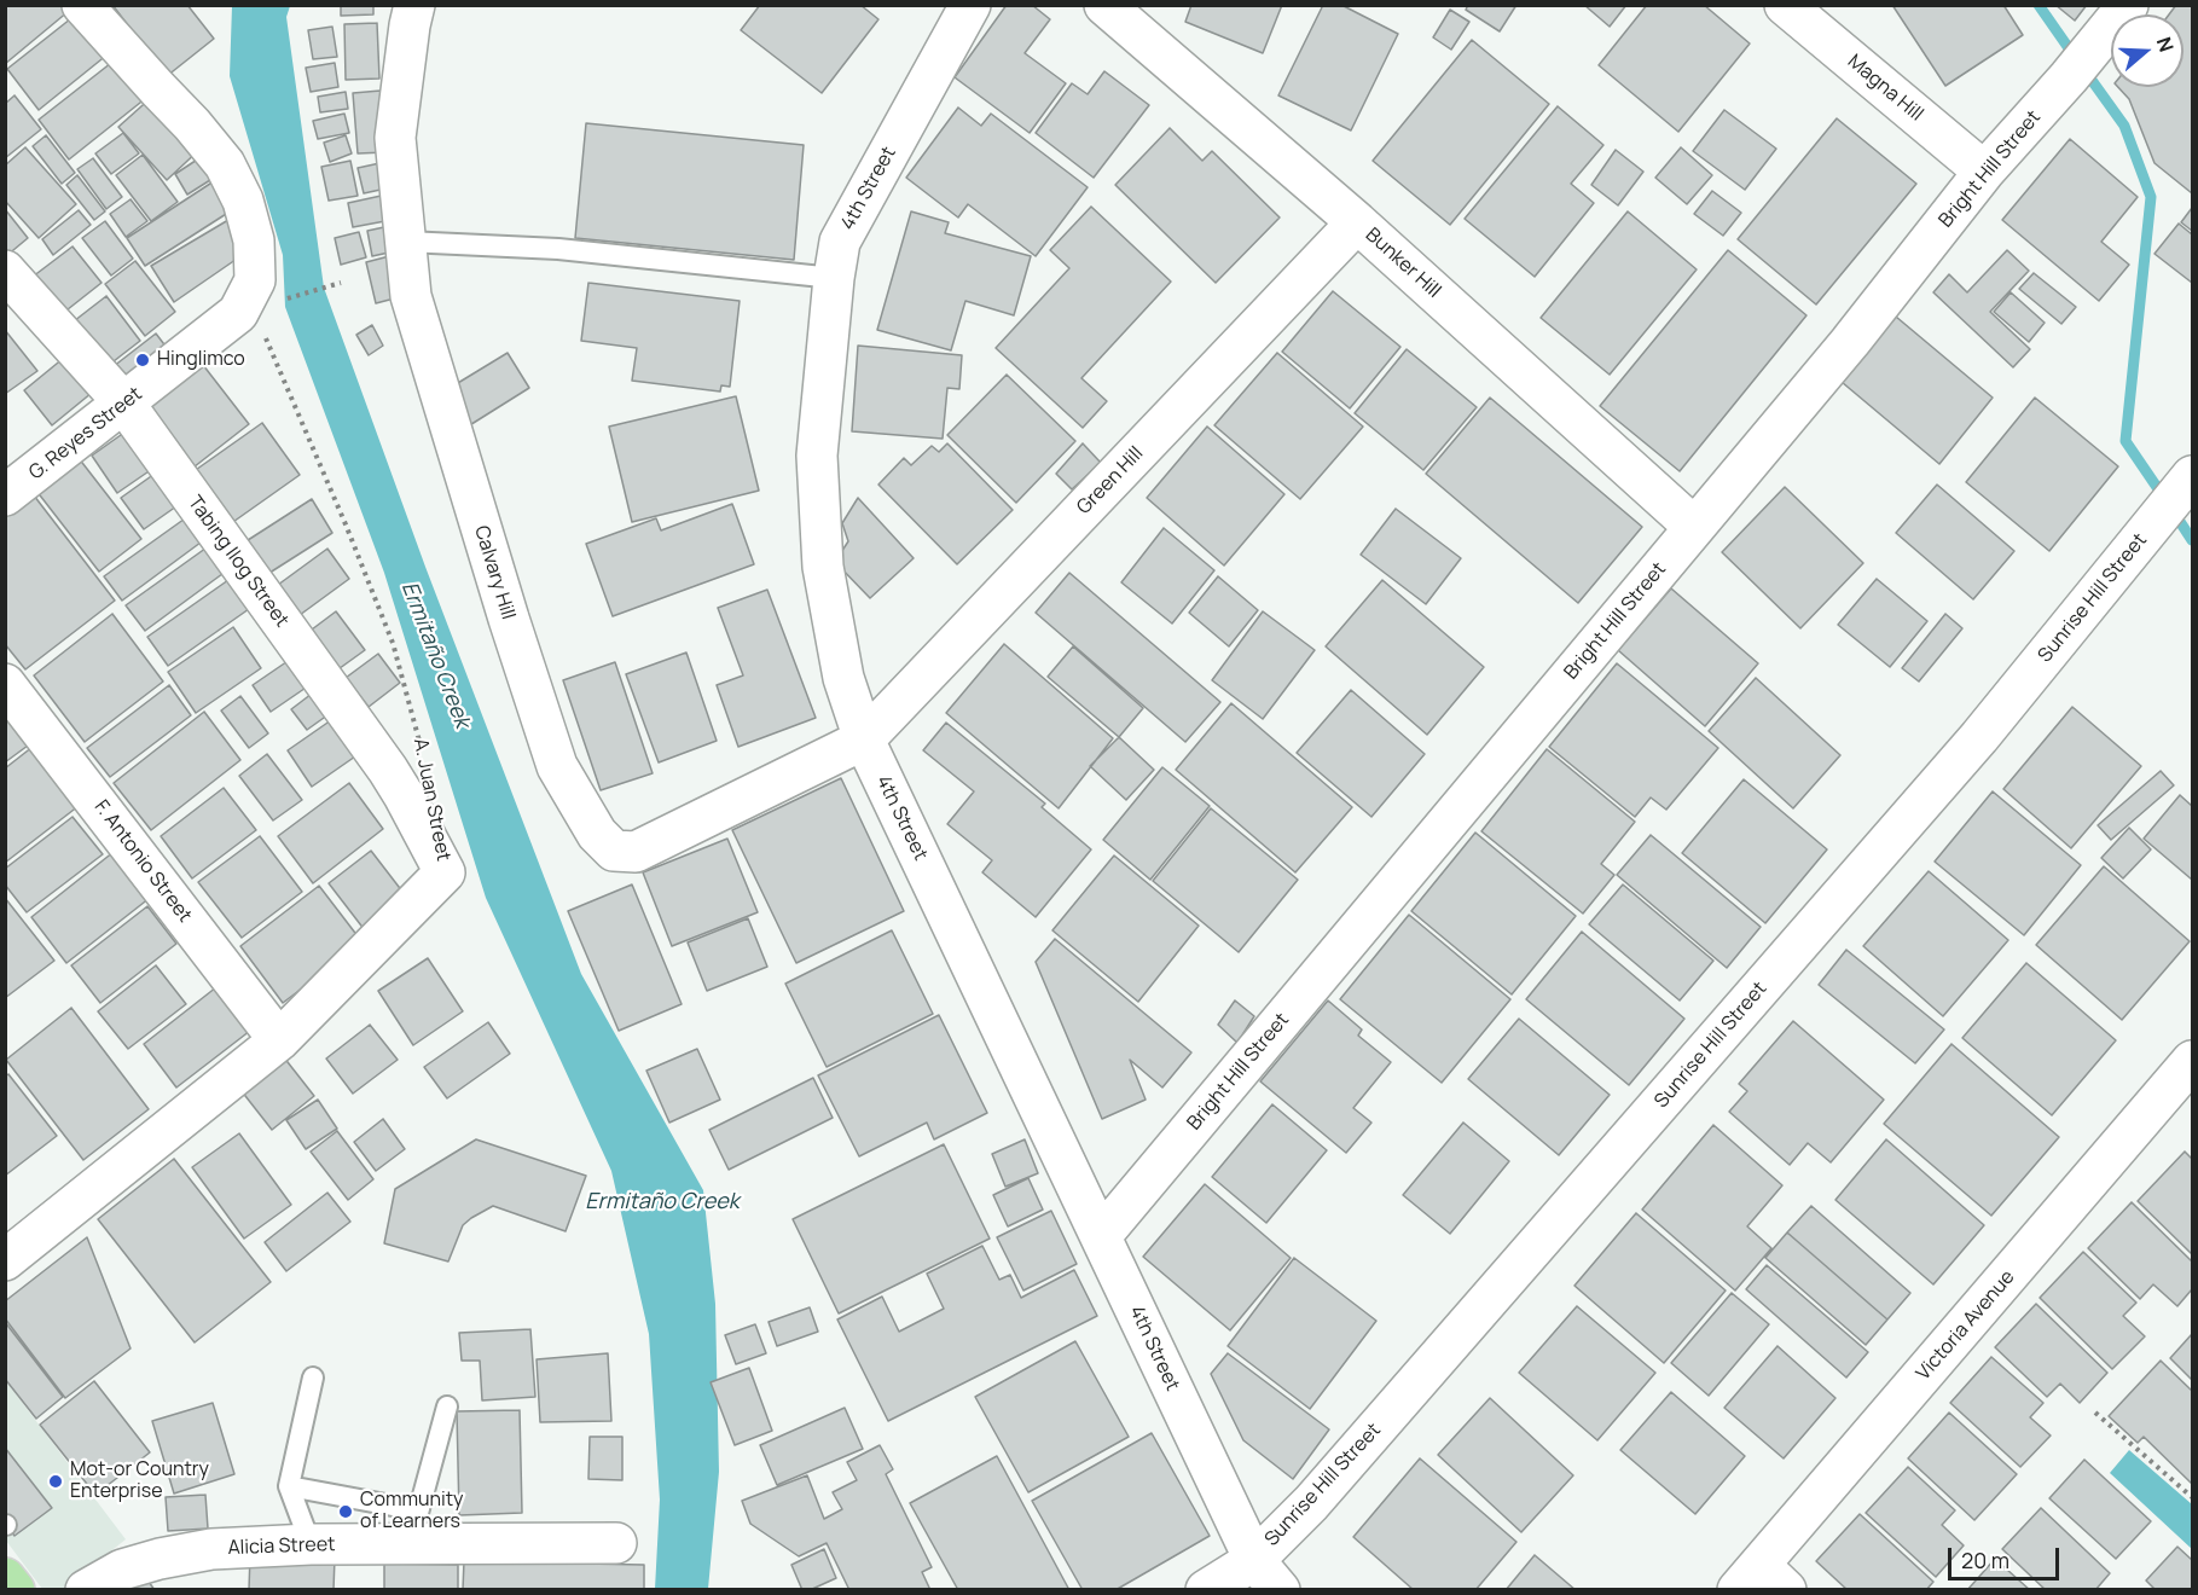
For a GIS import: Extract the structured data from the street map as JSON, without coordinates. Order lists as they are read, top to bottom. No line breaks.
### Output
{"streets":{"street":["Magna Hill","Bright Hill Street","4th Street","Bunker Hill","G. Reyes Street","Green Hill","Tabing Ilog Street","Calvary Hill","Sunrise Hill Street","A. Juan Street","F. Antonio Street","Victoria Avenue","Alicia Street"]},"crossings":[["Magna Hill","Bright Hill Street"],["Bright Hill Street","4th Street"],["Bright Hill Street","Bunker Hill"],["4th Street","Green Hill"],["4th Street","Calvary Hill"],["4th Street","Sunrise Hill Street"],["Bunker Hill","Green Hill"],["G. Reyes Street","Tabing Ilog Street"],["G. Reyes Street","A. Juan Street"],["Green Hill","Calvary Hill"],["Tabing Ilog Street","A. Juan Street"],["A. Juan Street","F. Antonio Street"]],"water":["Ermitaño Creek"],"places":["Hinglimco","Mot-or Country Enterprise","Community of Learners"],"scale_bar":"20 m","north":"right"}
